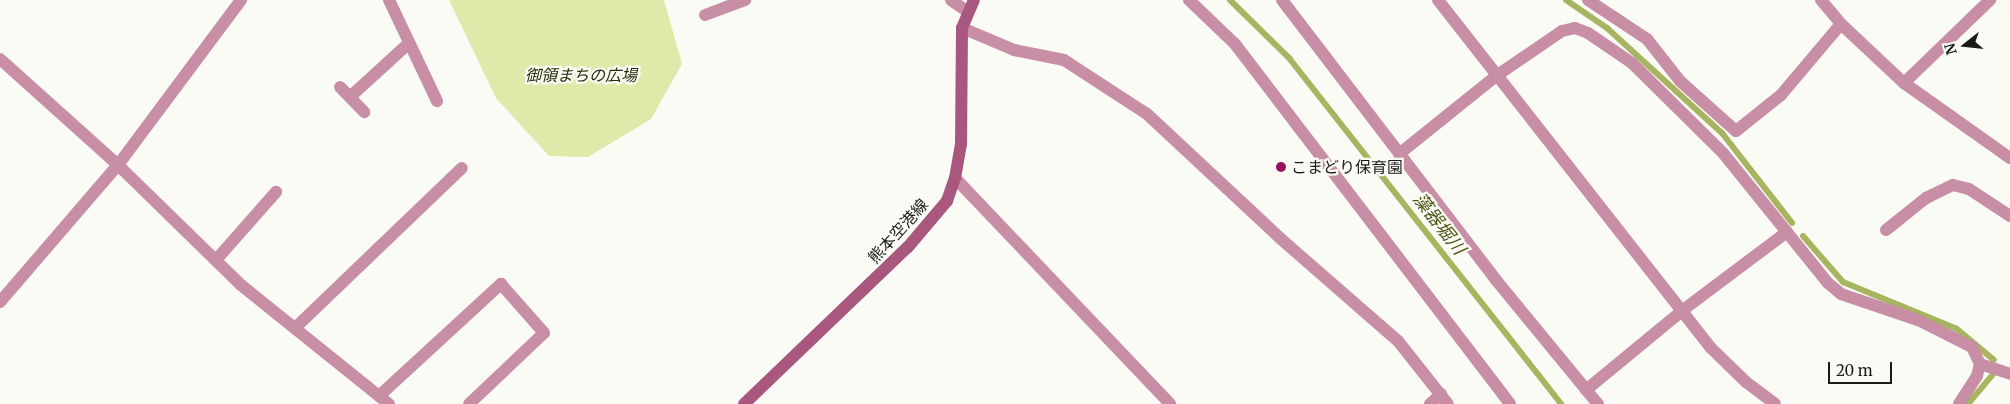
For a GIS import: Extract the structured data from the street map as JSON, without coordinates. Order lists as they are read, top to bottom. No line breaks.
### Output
{"streets":{"main road":["熊本空港線"]},"water":["藻器堀川"],"parks":["御領まちの広場"],"places":["こまどり保育園"],"scale_bar":"20 m","north":"left"}
